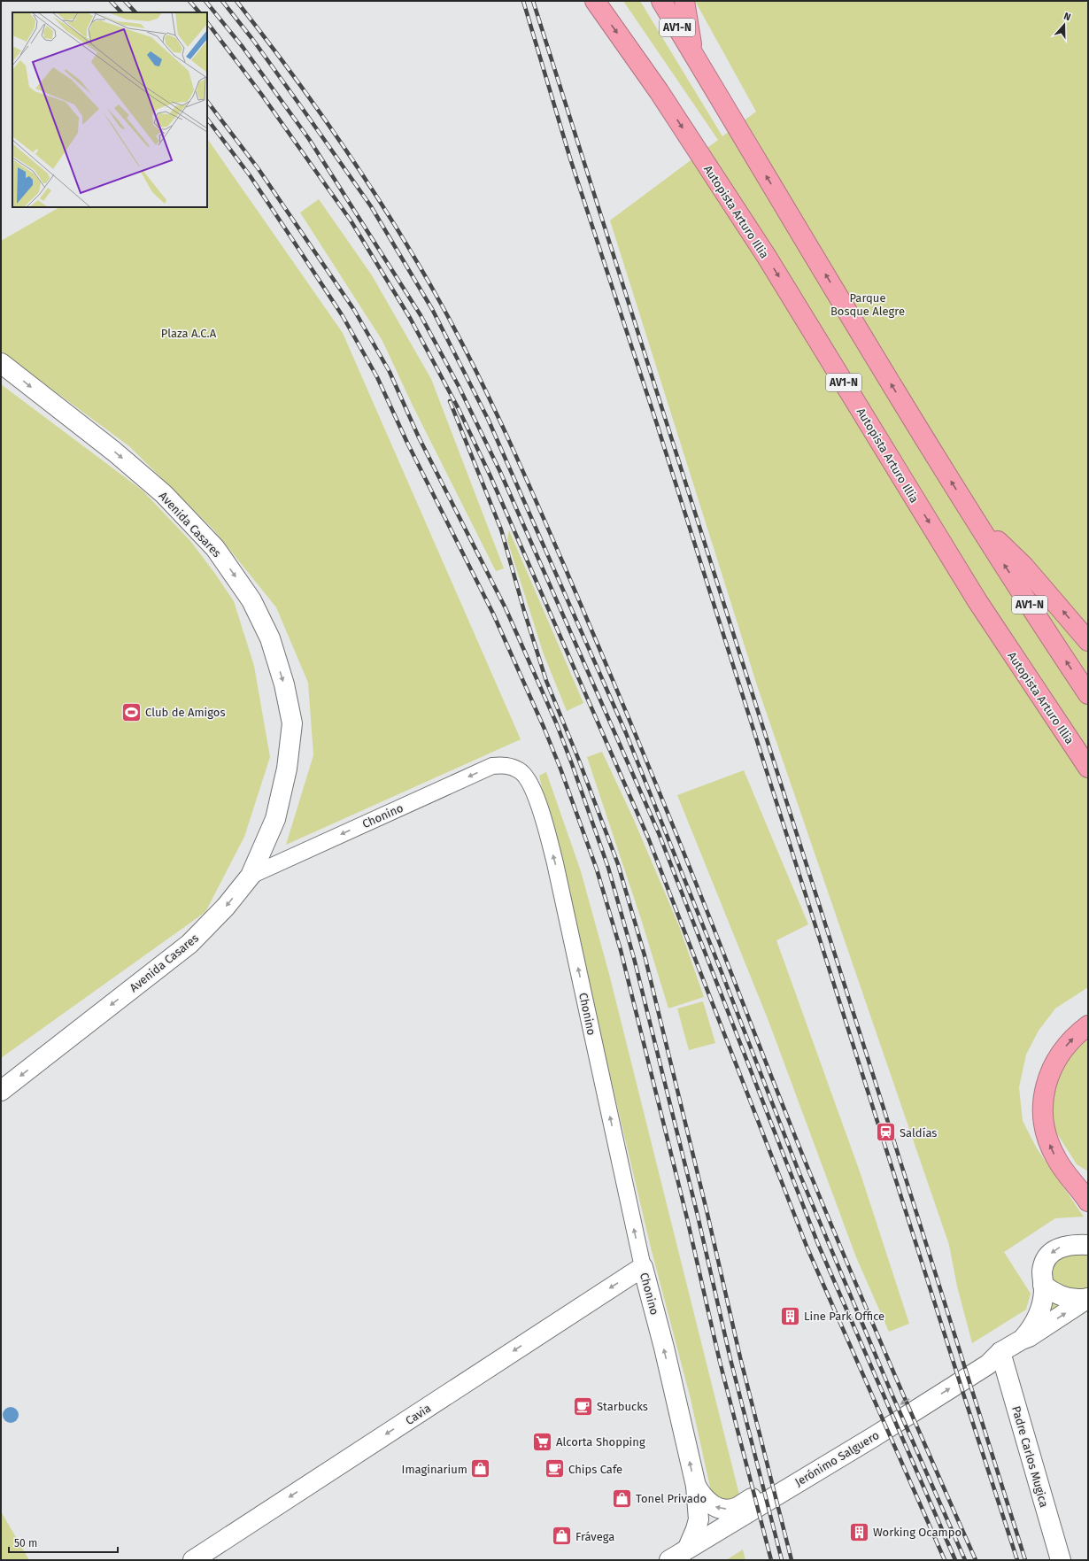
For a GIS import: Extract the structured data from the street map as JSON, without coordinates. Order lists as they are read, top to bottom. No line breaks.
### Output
{"streets":{"highway":["AV1-N","Autopista Arturo Illia"],"street":["Avenida Casares","Chonino","Cavia","Padre Carlos Mugica","Jerónimo Salguero"]},"crossings":[["Avenida Casares","Chonino"],["Chonino","Cavia"],["Chonino","Jerónimo Salguero"],["Padre Carlos Mugica","Jerónimo Salguero"]],"one_way":["Cavia"],"parks":["Parque Bosque Alegre","Plaza A.C.A"],"places":{"sports":["Club de Amigos"],"station":["Saldías"],"building":["Line Park Office","Working Ocampo"],"cafe":["Starbucks","Chips Cafe"],"supermarket":["Alcorta Shopping"],"shop":["Imaginarium","Tonel Privado","Frávega"]},"scale_bar":"50 m","north":"top"}
